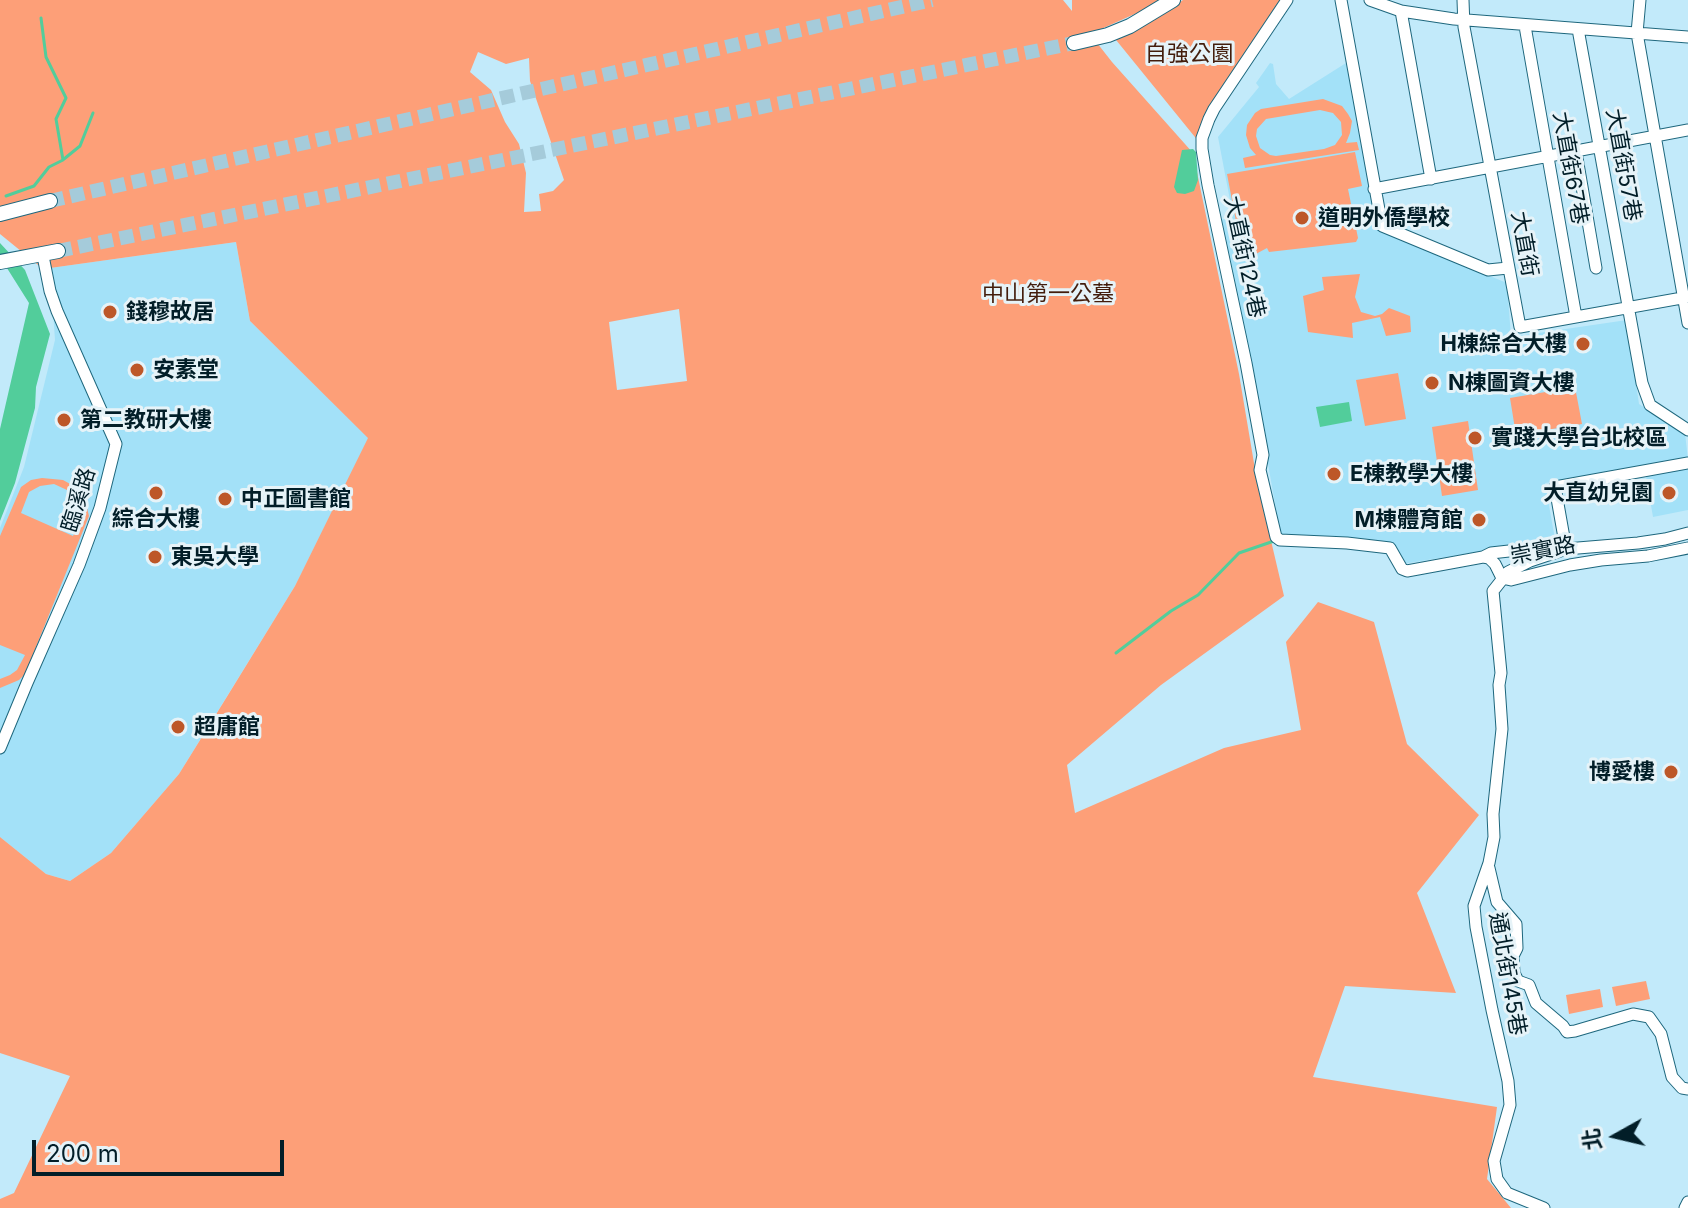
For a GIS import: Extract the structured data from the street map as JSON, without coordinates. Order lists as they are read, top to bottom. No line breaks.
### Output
{"streets":{"street":["大直街57巷","大直街67巷","大直街","大直街124巷","臨溪路","崇實路","通北街145巷"]},"crossings":[["大直街57巷","大直街"],["大直街67巷","大直街"],["崇實路","通北街145巷"]],"parks":["自強公園","中山第一公墓"],"places":["道明外僑學校","錢穆故居","H棟綜合大樓","安素堂","N棟圖資大樓","第二教研大樓","實踐大學台北校區","E棟教學大樓","綜合大樓","大直幼兒園","中正圖書館","M棟體育館","東吳大學","超庸館","博愛樓"],"scale_bar":"200 m","north":"left"}
